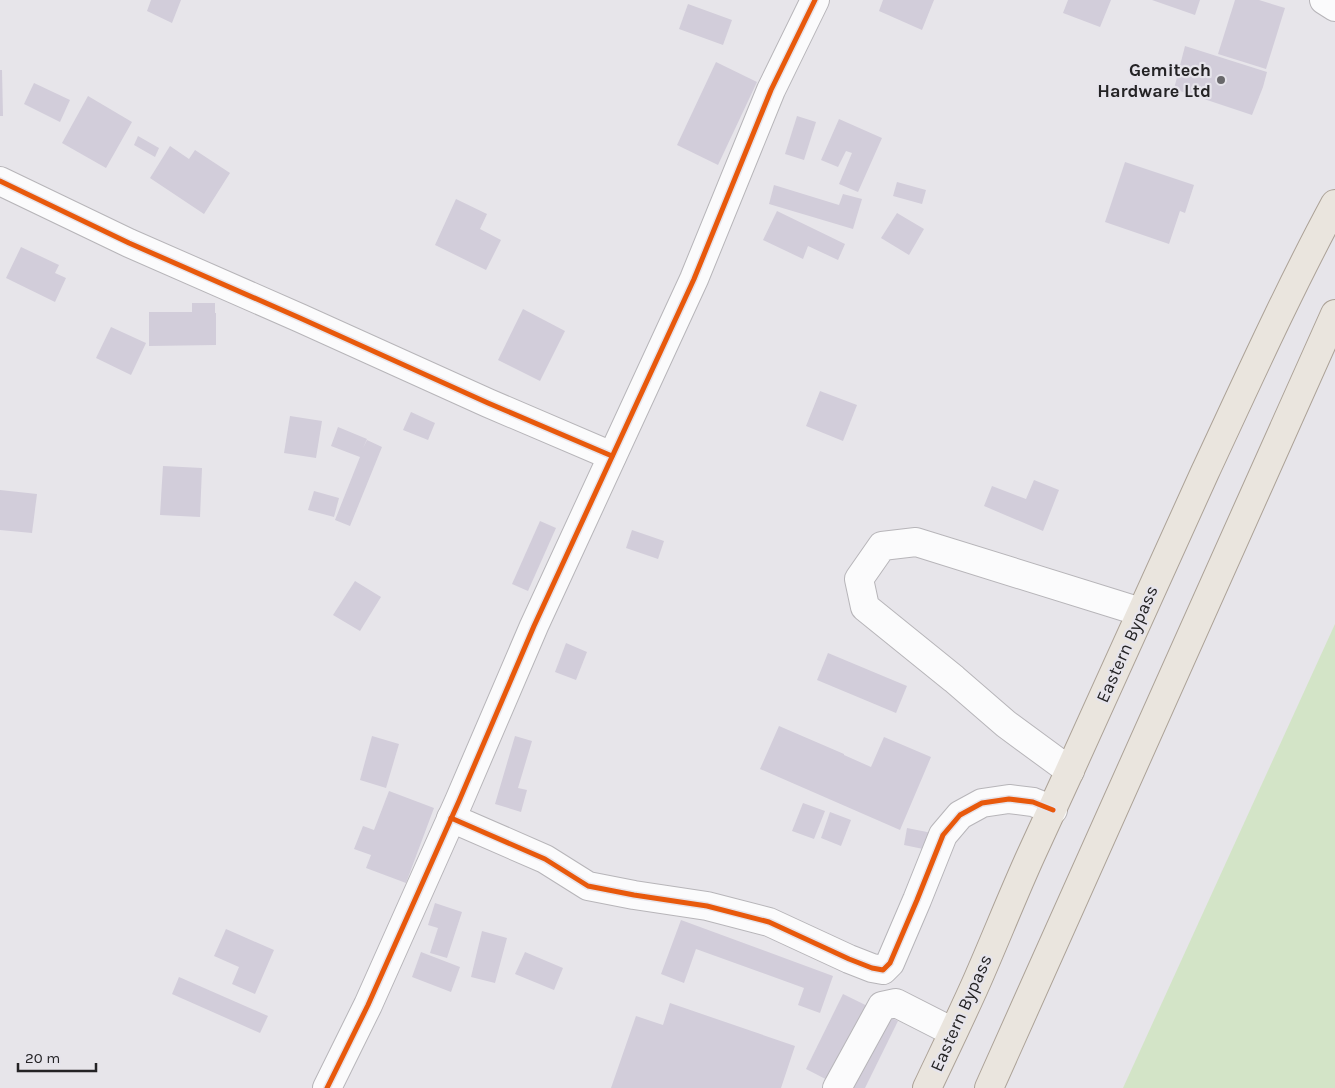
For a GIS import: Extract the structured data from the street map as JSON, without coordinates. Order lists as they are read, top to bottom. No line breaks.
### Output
{"streets":{"main road":["Eastern Bypass"]},"places":["Gemitech Hardware Ltd"],"scale_bar":"20 m"}
